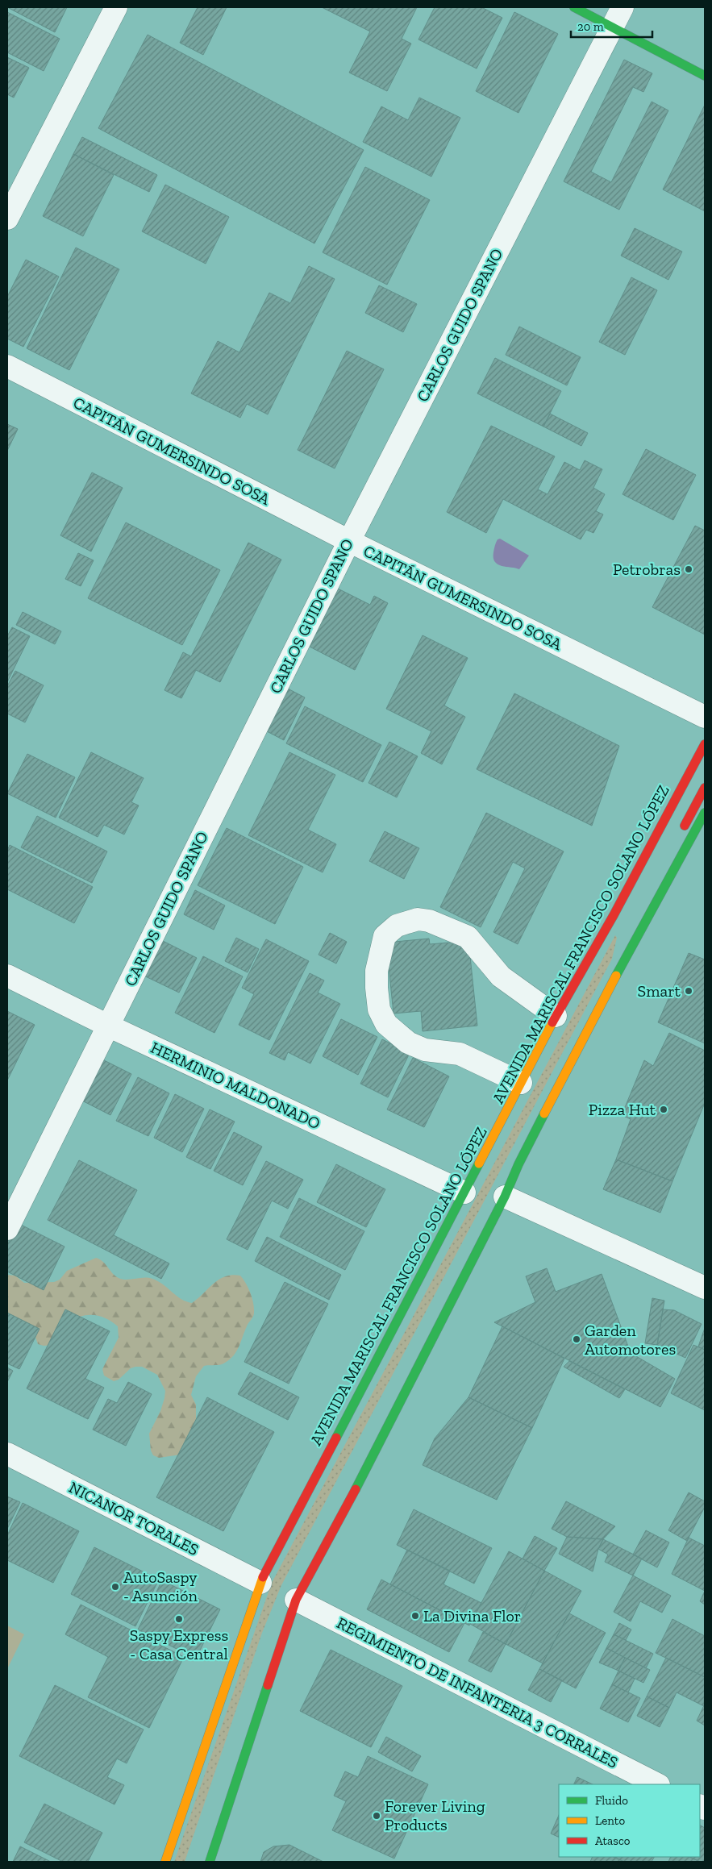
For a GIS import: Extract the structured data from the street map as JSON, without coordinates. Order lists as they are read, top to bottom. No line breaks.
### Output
{"streets":{"main road":["AVENIDA MARISCAL FRANCISCO SOLANO LÓPEZ"],"street":["CARLOS GUIDO SPANO","CAPITÁN GUMERSINDO SOSA","HERMINIO MALDONADO","NICANOR TORALES","REGIMIENTO DE INFANTERIA 3 CORRALES"]},"crossings":[["CARLOS GUIDO SPANO","CAPITÁN GUMERSINDO SOSA"],["CARLOS GUIDO SPANO","HERMINIO MALDONADO"],["AVENIDA MARISCAL FRANCISCO SOLANO LÓPEZ","HERMINIO MALDONADO"],["AVENIDA MARISCAL FRANCISCO SOLANO LÓPEZ","NICANOR TORALES"]],"places":["Petrobras","Smart","Pizza Hut","Garden Automotores","AutoSaspy - Asunción","La Divina Flor","Saspy Express - Casa Central","Forever Living Products"],"legend":["Fluido","Lento","Atasco"],"scale_bar":"20 m"}
